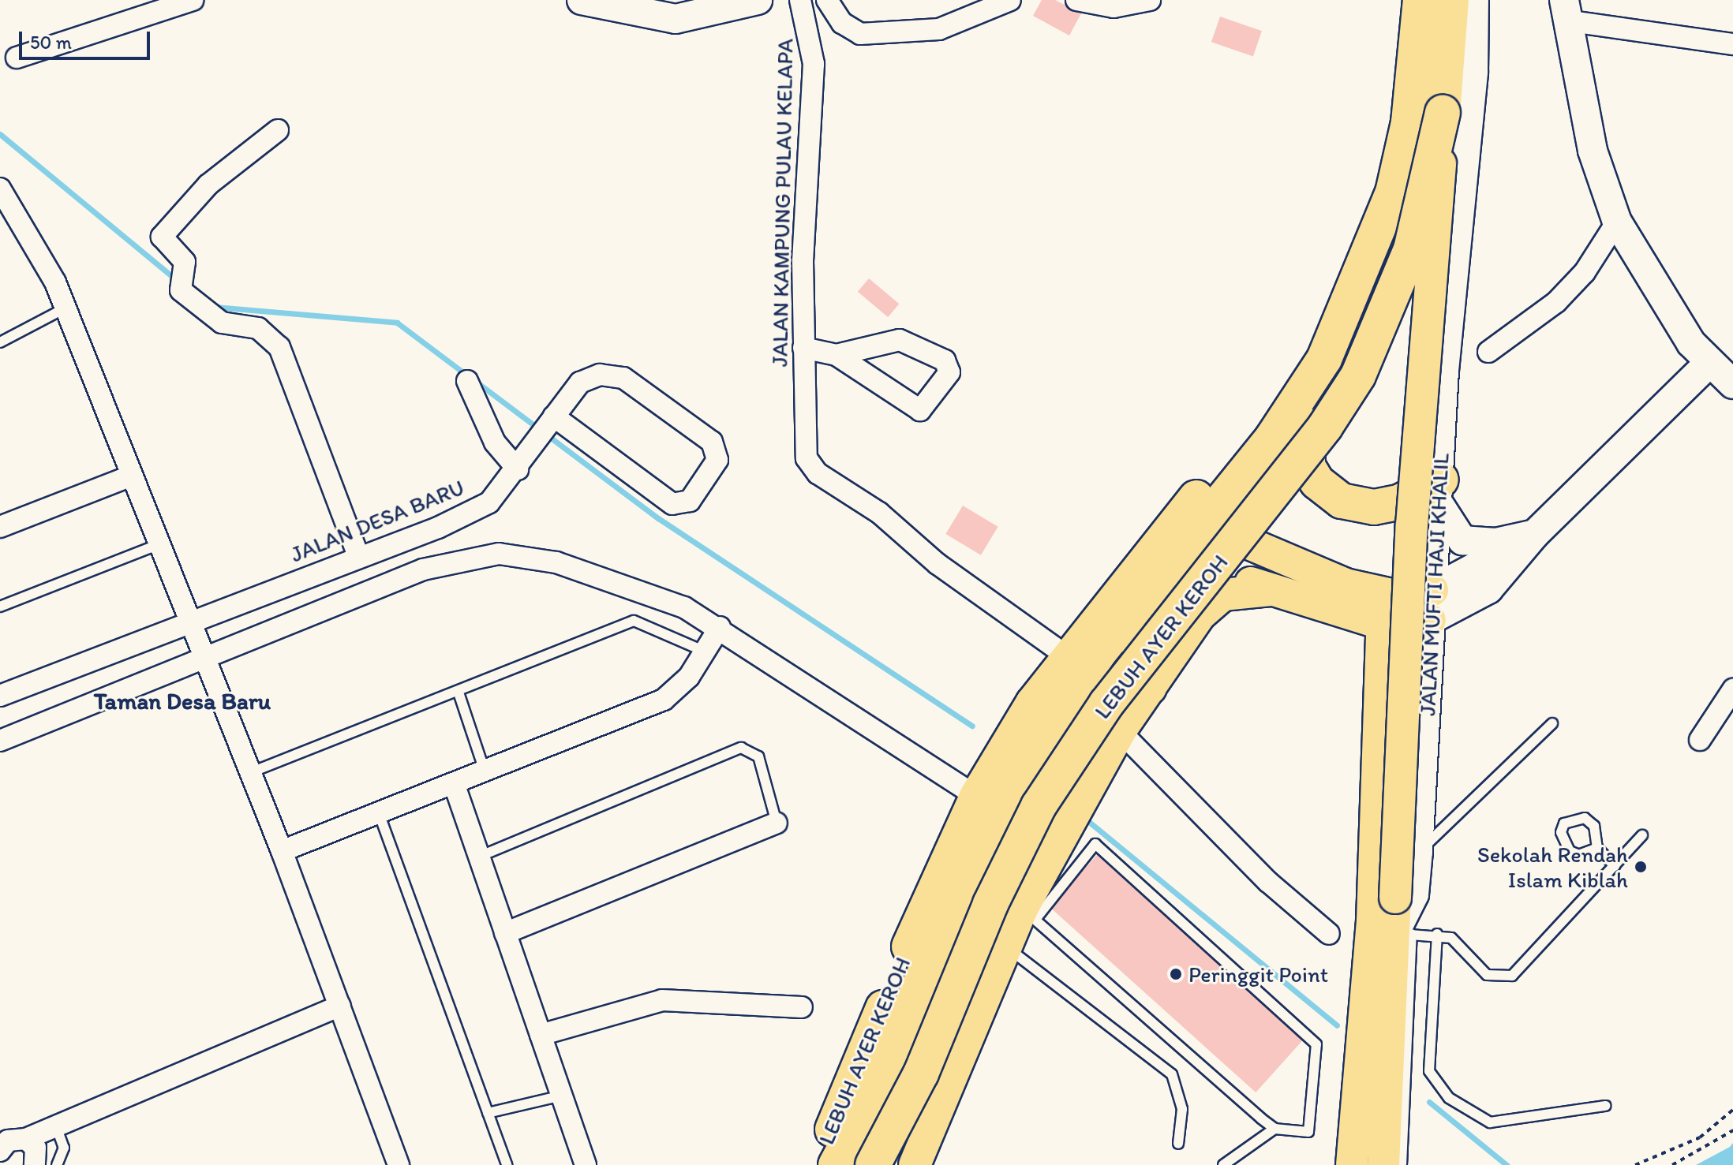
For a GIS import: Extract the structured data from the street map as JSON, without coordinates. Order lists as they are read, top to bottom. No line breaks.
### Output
{"streets":{"highway":["LEBUH AYER KEROH"],"main road":["JALAN MUFTI HAJI KHALIL"],"street":["JALAN KAMPUNG PULAU KELAPA","JALAN DESA BARU"]},"crossings":[["JALAN KAMPUNG PULAU KELAPA","LEBUH AYER KEROH"]],"districts":["Taman Desa Baru"],"places":["Sekolah Rendah Islam Kiblah","Peringgit Point"],"scale_bar":"50 m"}
